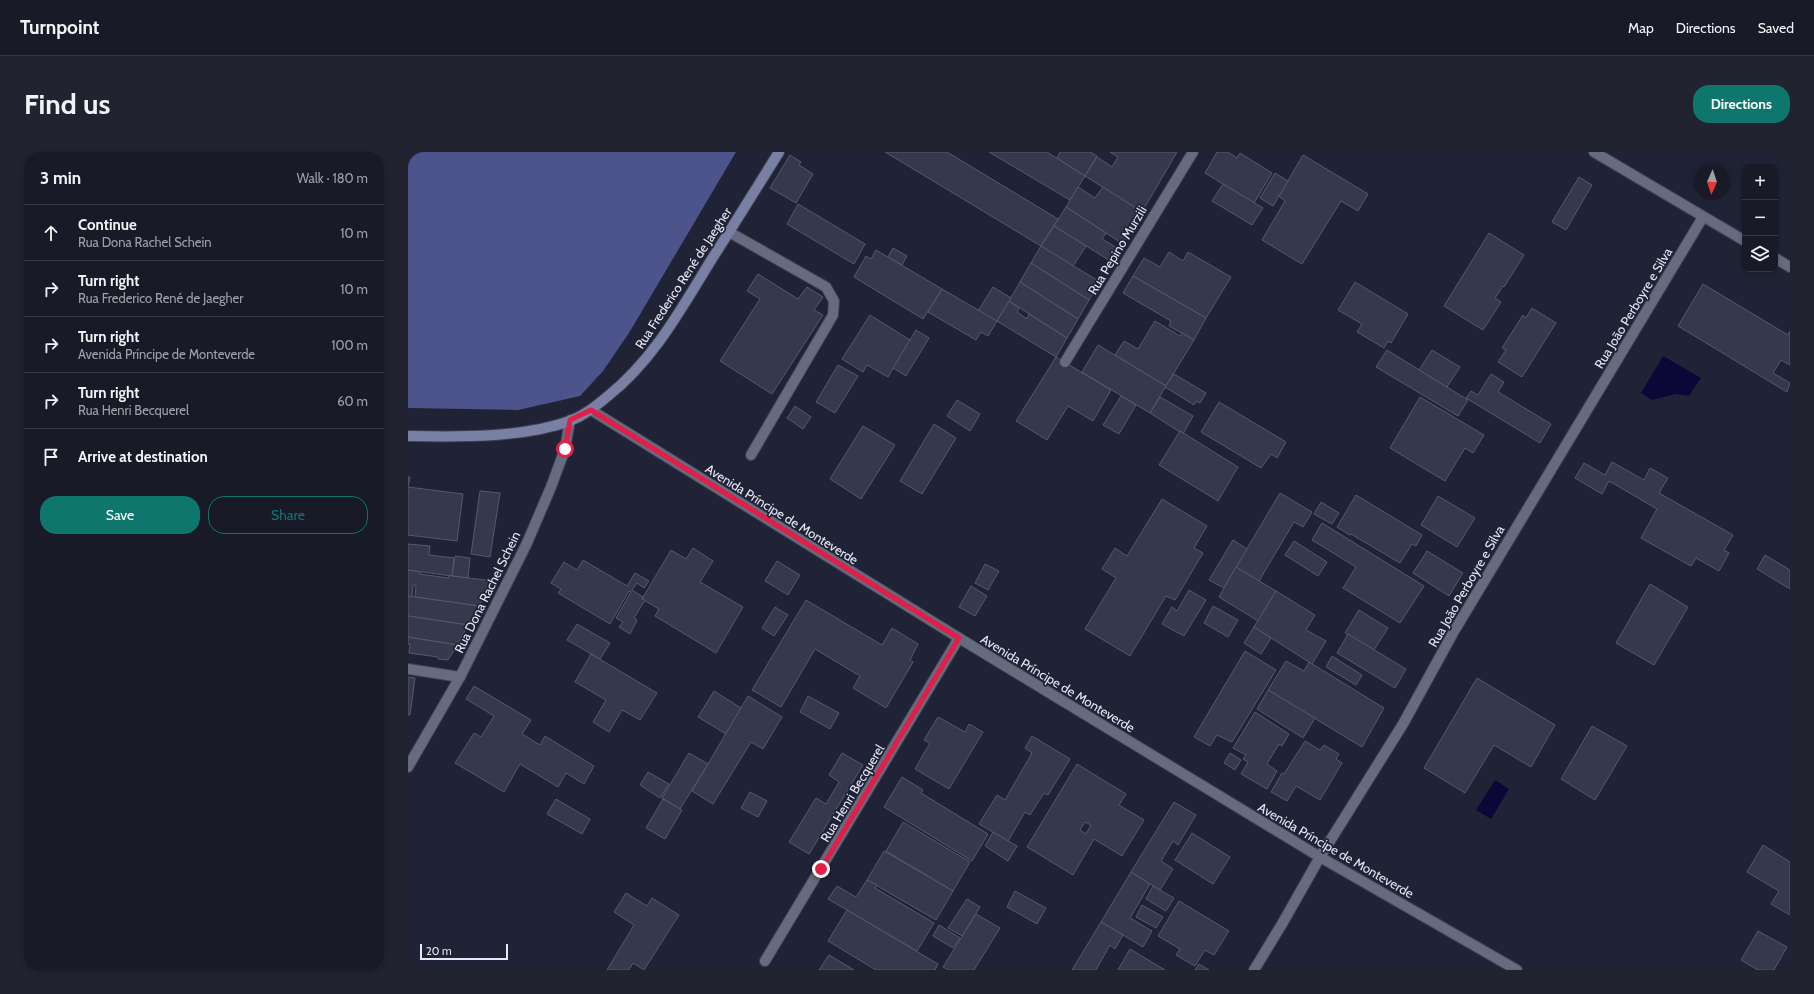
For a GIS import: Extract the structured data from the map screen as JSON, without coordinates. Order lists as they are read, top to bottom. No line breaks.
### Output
{"streets":{"main road":["Rua Frederico René de Jaegher"],"street":["Rua Pepino Murzili","Rua João Perboyre e Silva","Avenida Príncipe de Monteverde","Rua Dona Rachel Schein","Rua Henri Becquerel"]},"crossings":[["Rua Frederico René de Jaegher","Avenida Príncipe de Monteverde"],["Rua Frederico René de Jaegher","Rua Dona Rachel Schein"],["Rua João Perboyre e Silva","Avenida Príncipe de Monteverde"],["Avenida Príncipe de Monteverde","Rua Henri Becquerel"]],"scale_bar":"20 m","north":"bottom","page":{"header":"Turnpoint","nav":["Map","Directions","Saved"],"buttons":["Directions",["Save","Share"]],"title":"Find us","heading":["3 min","Walk · 180 m"],"map_buttons":["+","−"],"list":[["Continue","Rua Dona Rachel Schein","10 m"],["Turn right","Rua Frederico René de Jaegher","10 m"],["Turn right","Avenida Príncipe de Monteverde","100 m"],["Turn right","Rua Henri Becquerel","60 m"],"Arrive at destination"],"scale":"20 m"}}
